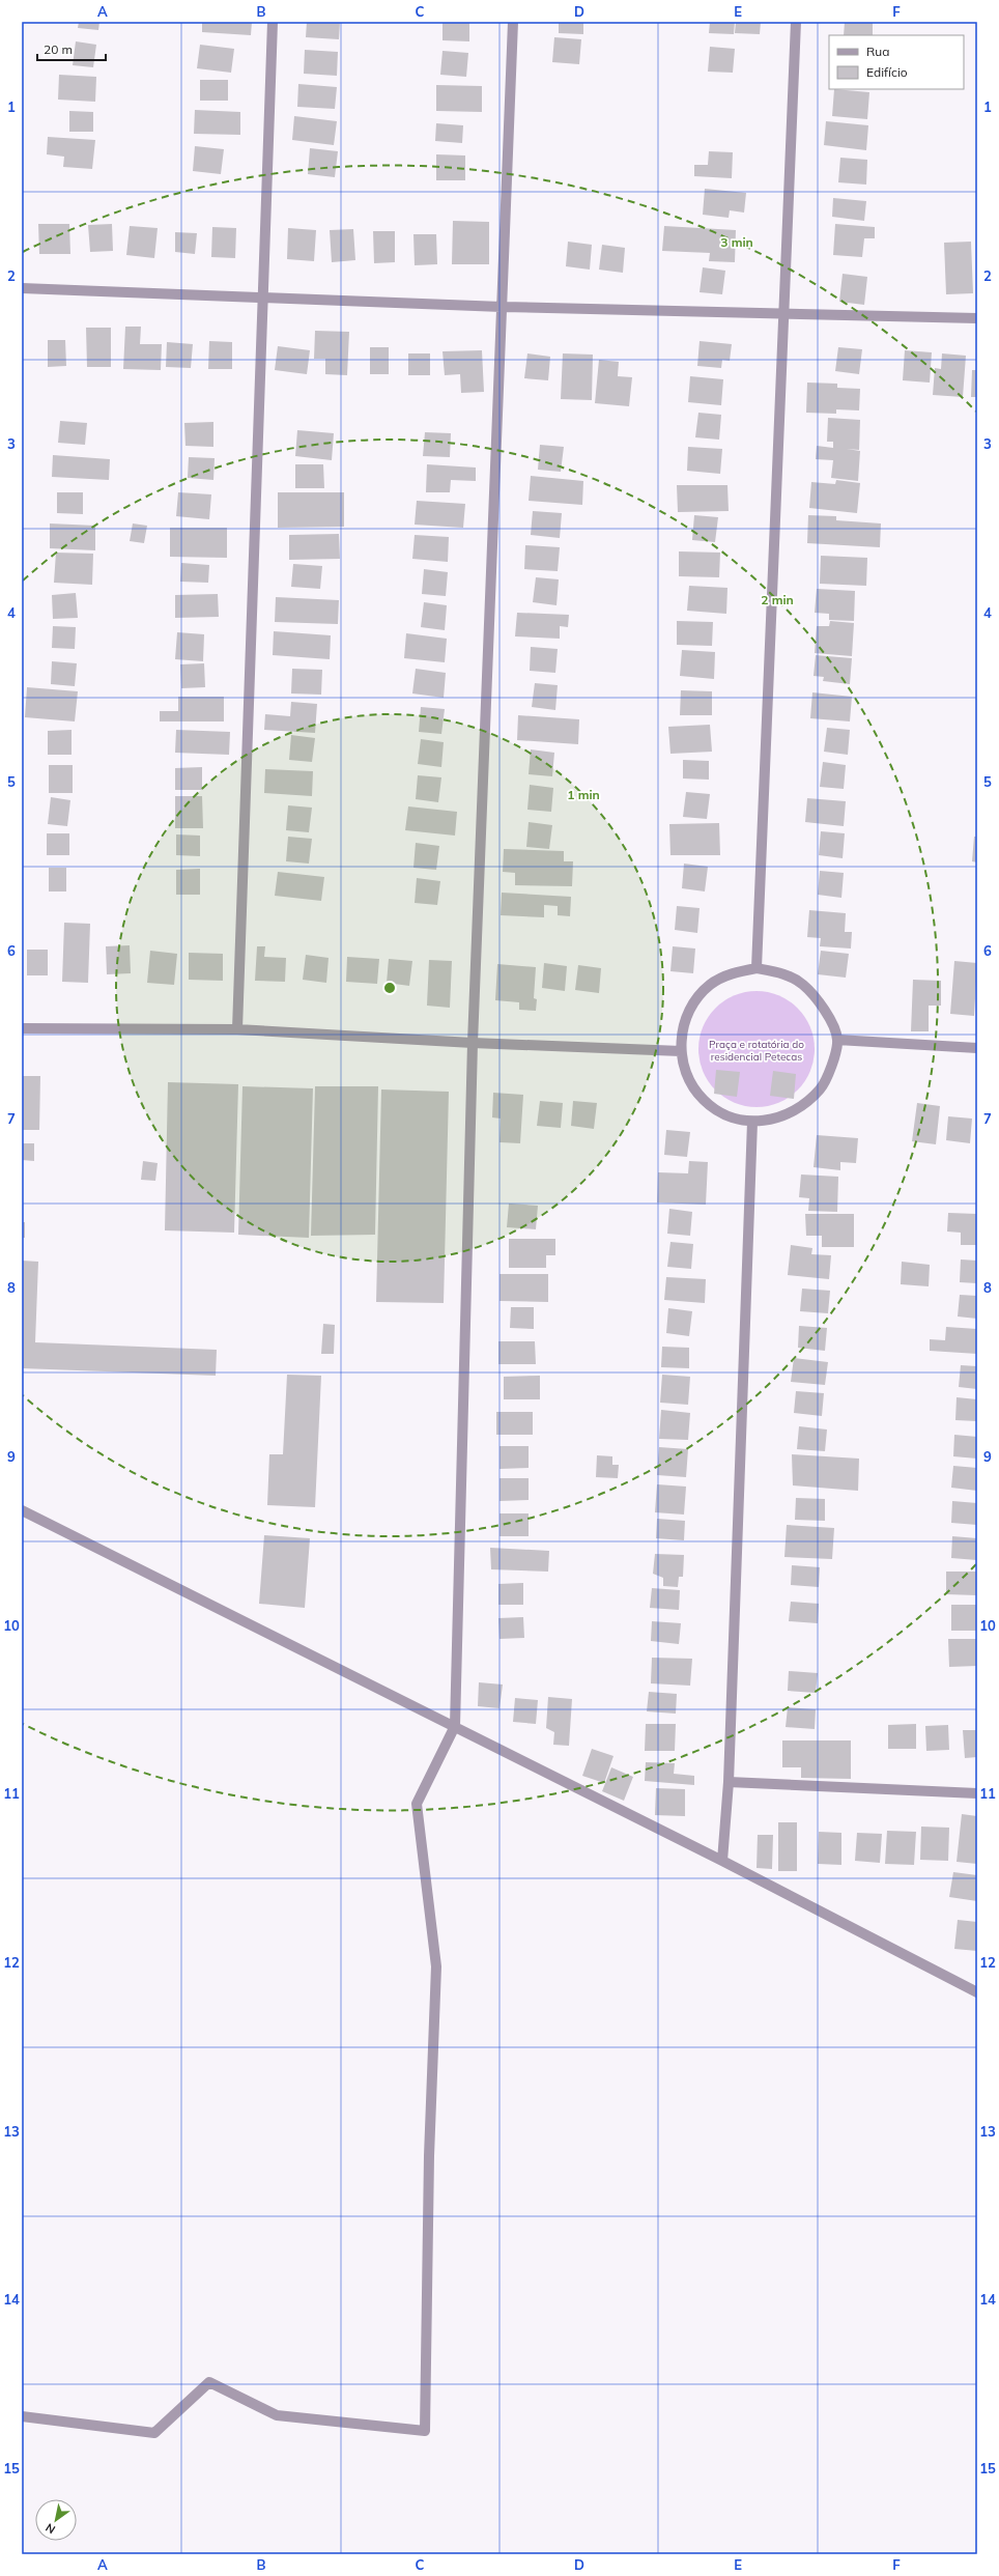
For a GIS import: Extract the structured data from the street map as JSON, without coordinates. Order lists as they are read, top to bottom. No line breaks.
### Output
{"parks":["Praça e rotatória do residencial Petecas"],"legend":["Rua","Edifício"],"scale_bar":"20 m","north":"bottom left","grid":{"columns":["A","B","C","D","E","F"],"rows":["1","2","3","4","5","6","7","8","9","10","11","12","13","14","15"]},"rings":["3 min","2 min","1 min"]}
